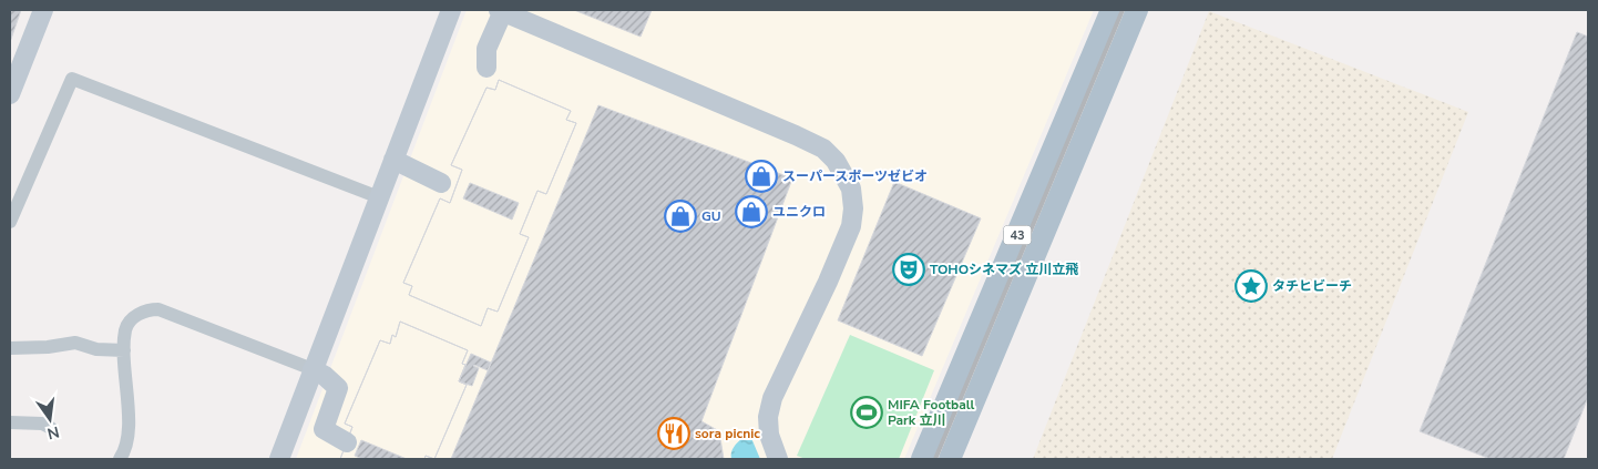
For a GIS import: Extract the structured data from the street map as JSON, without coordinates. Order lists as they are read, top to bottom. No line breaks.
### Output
{"streets":{"main road":["43"]},"places":{"shop":["スーパースポーツゼビオ","ユニクロ","GU"],"theatre":["TOHOシネマズ 立川立飛"],"place":["タチヒビーチ"],"sports":["MIFA Football Park 立川"],"restaurant":["sora picnic"]},"north":"bottom"}
